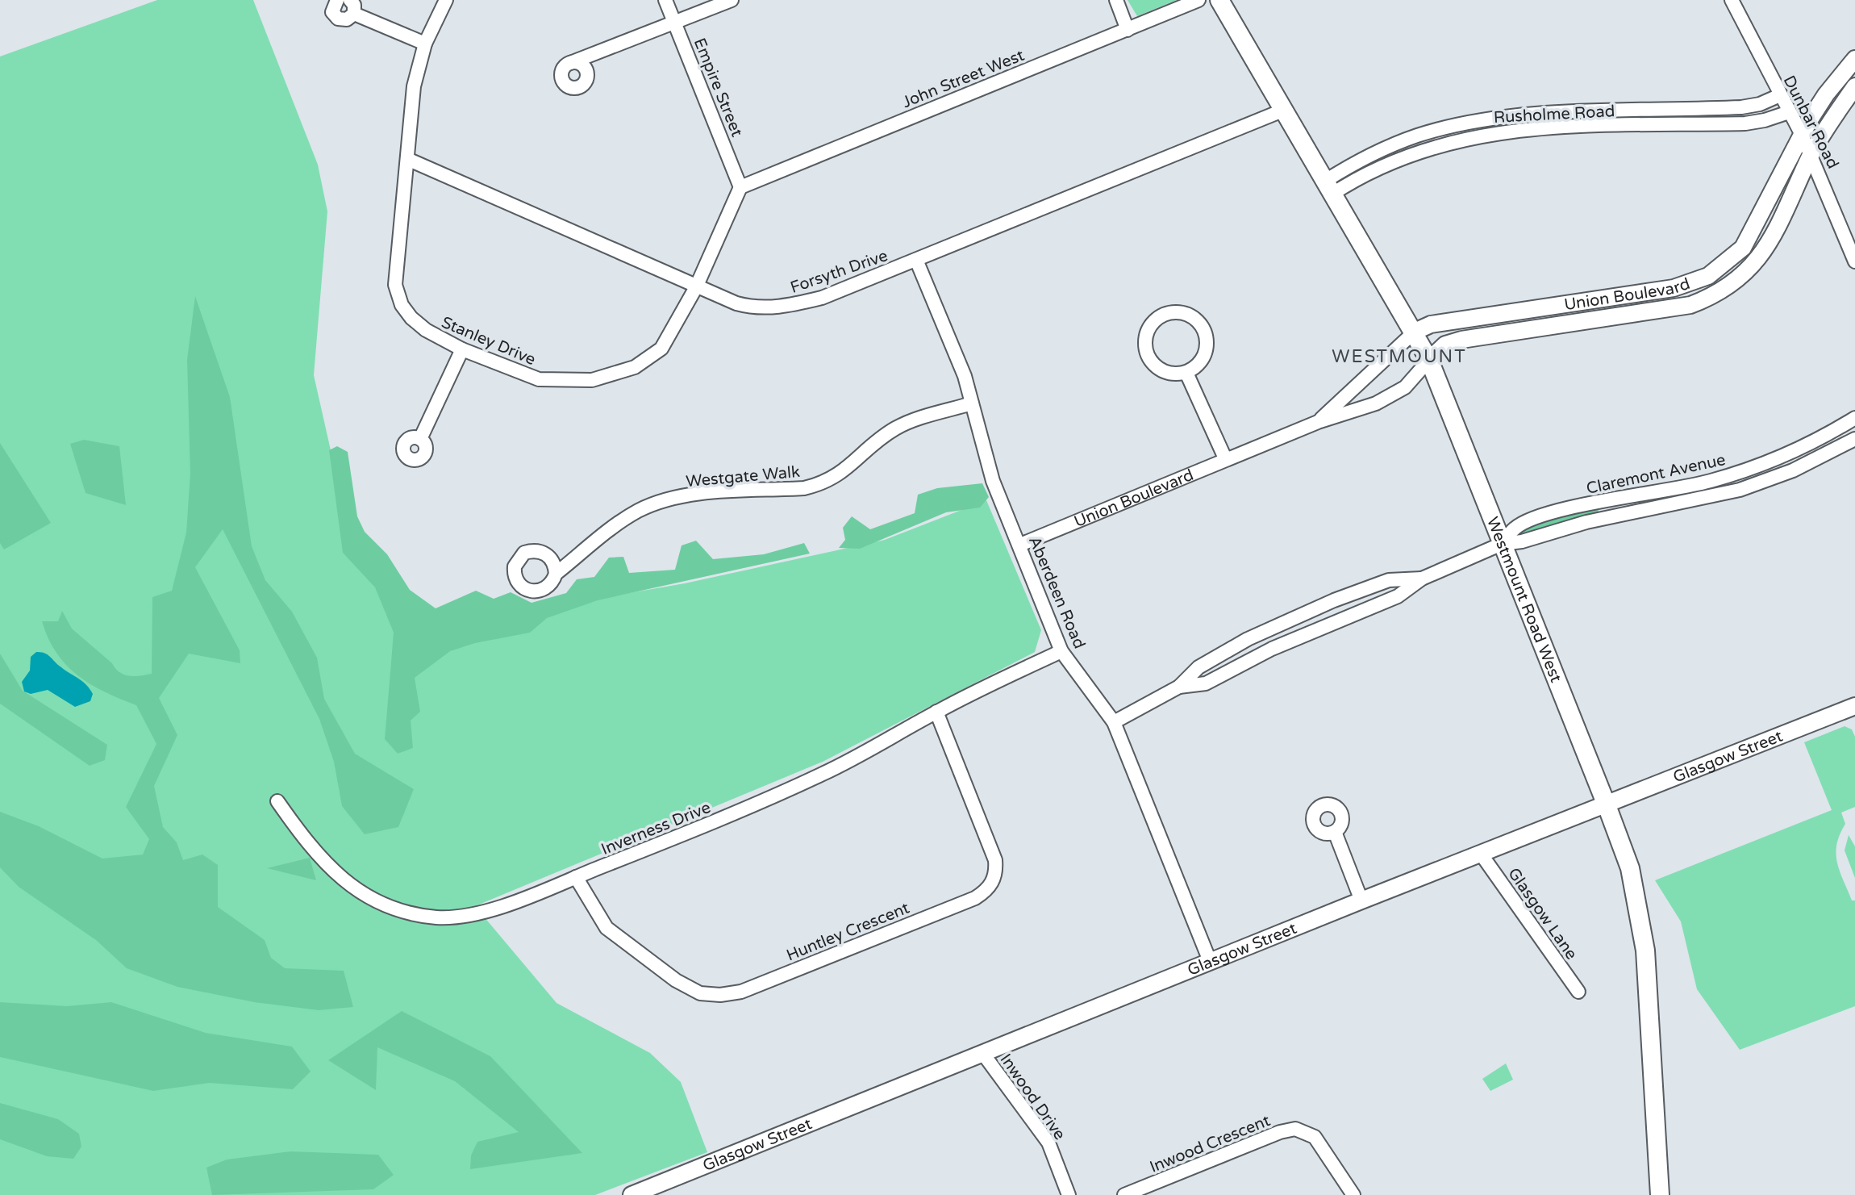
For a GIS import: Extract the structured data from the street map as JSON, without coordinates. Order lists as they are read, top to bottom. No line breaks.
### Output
{"streets":{"main road":["Westmount Road West"],"street":["John Street West","Empire Street","Rusholme Road","Dunbar Road","Forsyth Drive","Union Boulevard","Stanley Drive","Claremont Avenue","Westgate Walk","Aberdeen Road","Glasgow Street","Inverness Drive","Glasgow Lane","Huntley Crescent","Inwood Drive","Inwood Crescent"]},"crossings":[["John Street West","Empire Street"],["John Street West","Stanley Drive"],["Empire Street","Stanley Drive"],["Rusholme Road","Dunbar Road"],["Rusholme Road","Westmount Road West"],["Dunbar Road","Union Boulevard"],["Forsyth Drive","Stanley Drive"],["Forsyth Drive","Aberdeen Road"],["Forsyth Drive","Westmount Road West"],["Union Boulevard","Aberdeen Road"],["Union Boulevard","Westmount Road West"],["Claremont Avenue","Aberdeen Road"],["Claremont Avenue","Westmount Road West"],["Westgate Walk","Aberdeen Road"],["Aberdeen Road","Glasgow Street"],["Aberdeen Road","Inverness Drive"],["Westmount Road West","Glasgow Street"],["Glasgow Street","Glasgow Lane"],["Glasgow Street","Inwood Drive"],["Inverness Drive","Huntley Crescent"]],"districts":["WESTMOUNT"]}
